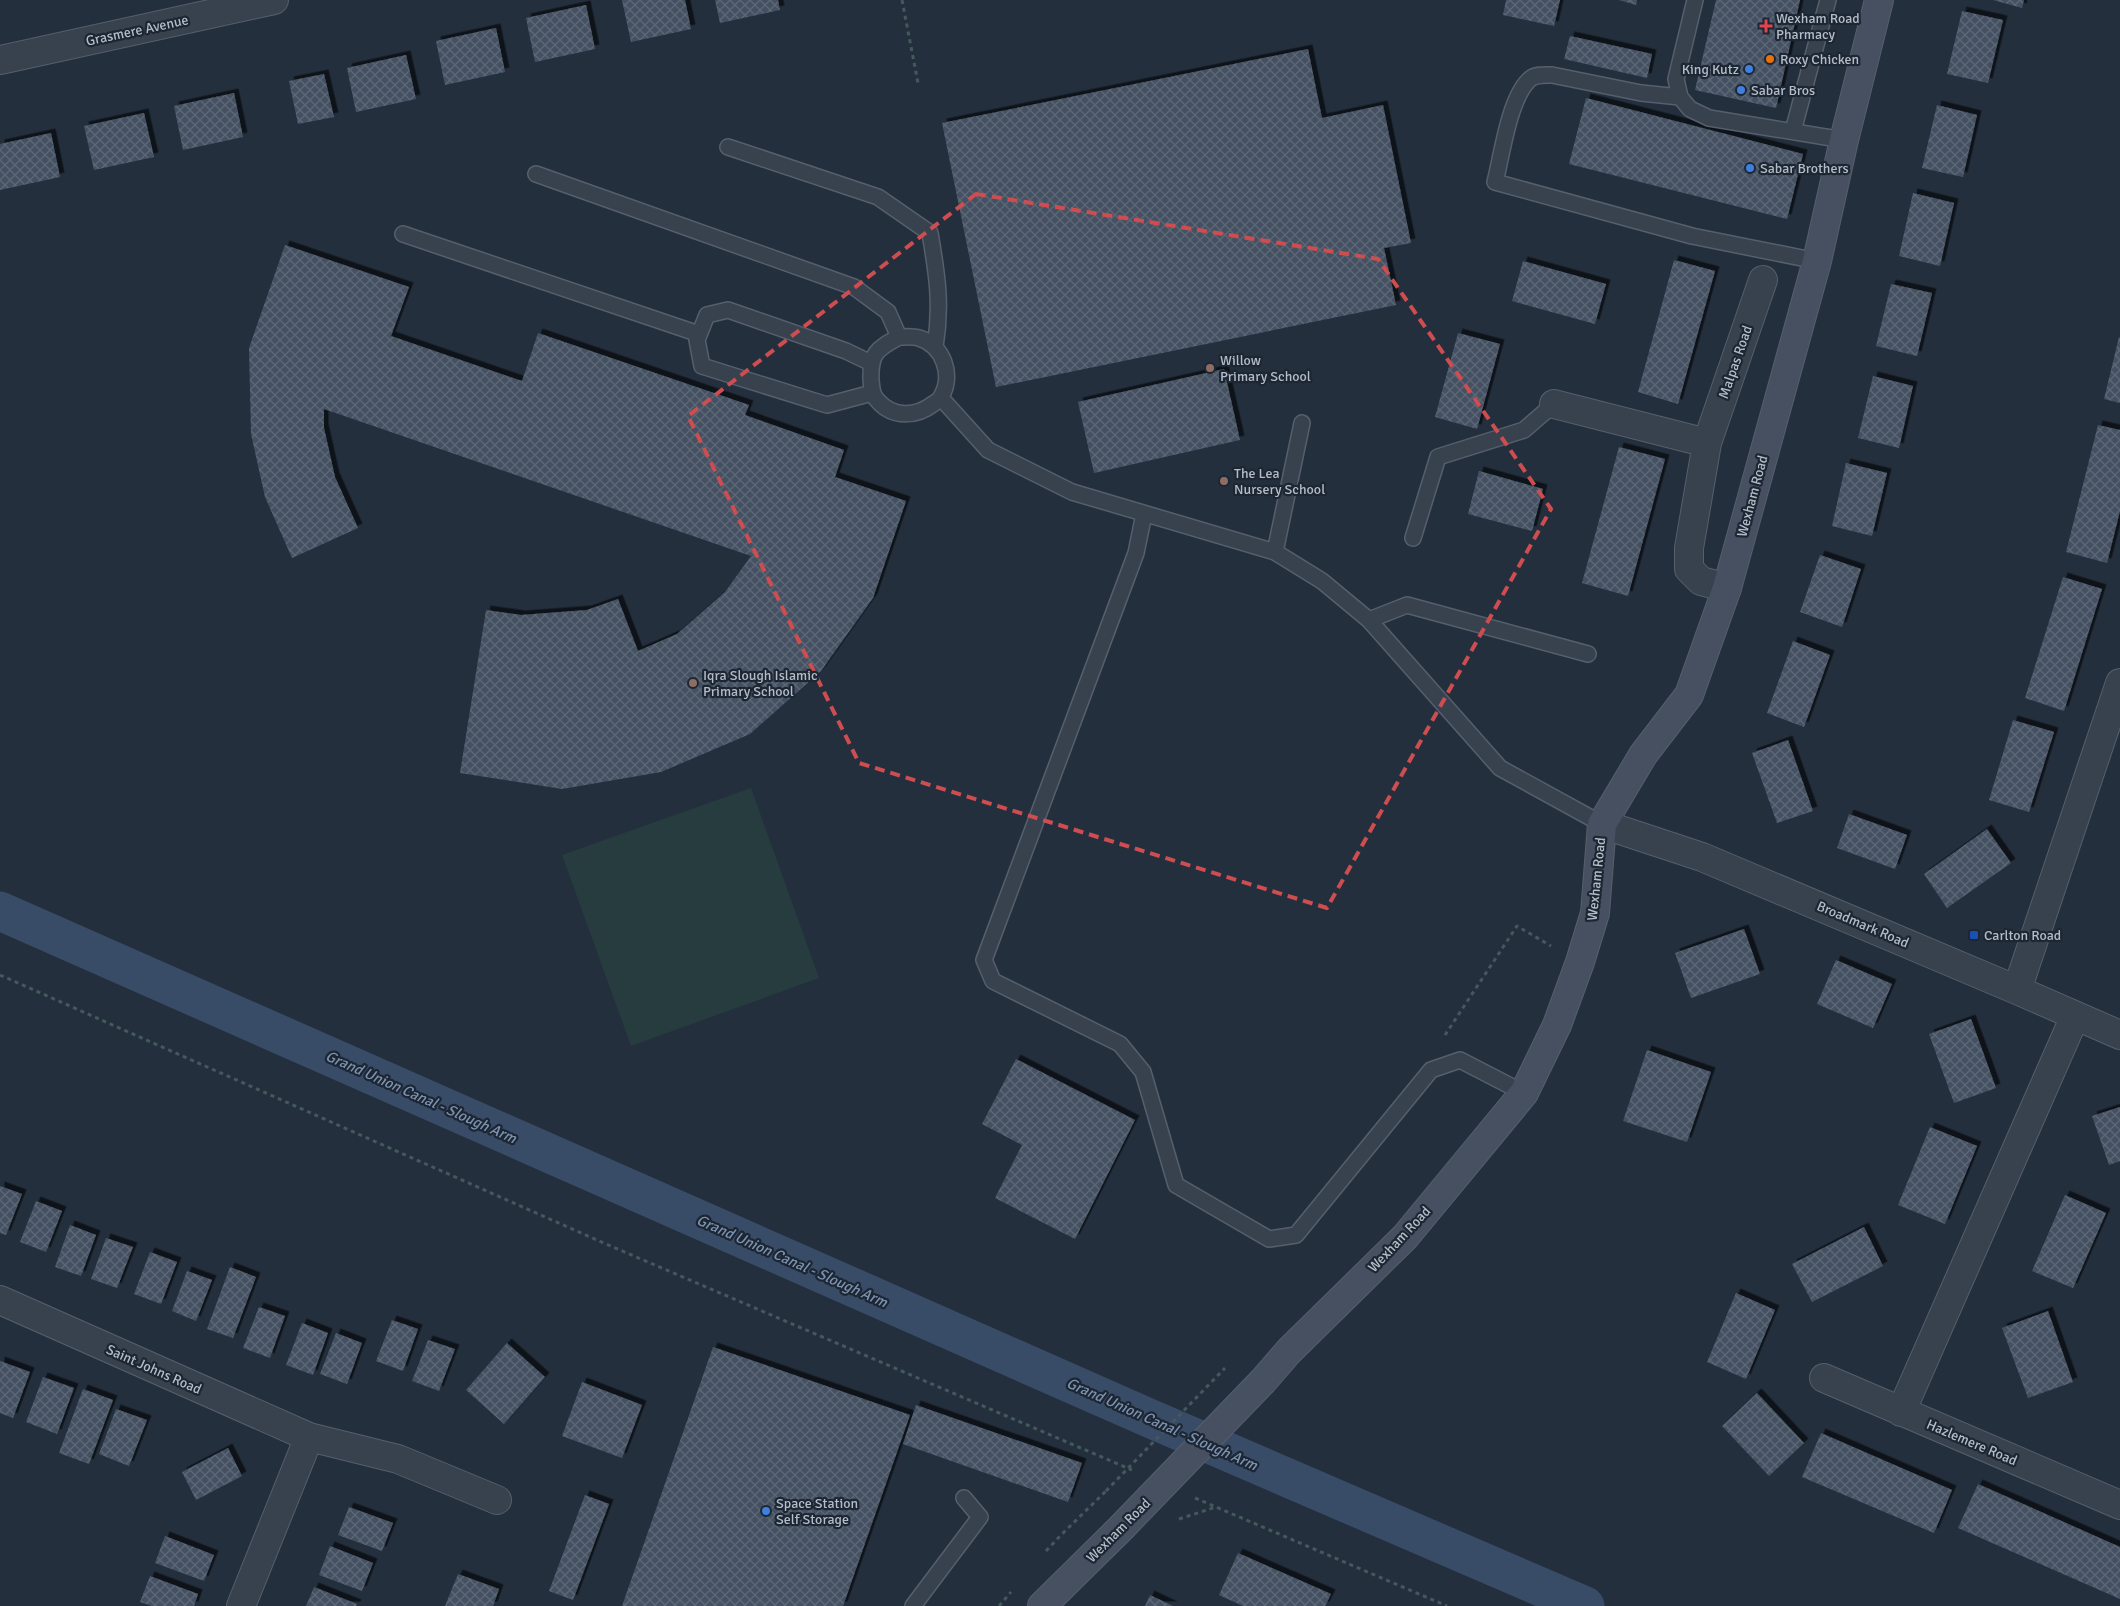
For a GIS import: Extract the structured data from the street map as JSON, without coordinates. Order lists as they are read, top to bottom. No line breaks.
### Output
{"streets":{"street":["Grasmere Avenue","Malpas Road","Wexham Road","Broadmark Road","Saint Johns Road","Hazlemere Road"]},"crossings":[["Malpas Road","Wexham Road"],["Wexham Road","Broadmark Road"]],"water":["Grand Union Canal - Slough Arm"],"places":{"health":["Wexham Road Pharmacy"],"other":["Roxy Chicken","King Kutz","Sabar Bros","Sabar Brothers","Willow Primary School","The Lea Nursery School","Iqra Slough Islamic Primary School","Space Station Self Storage"],"transit":["Carlton Road"]}}
